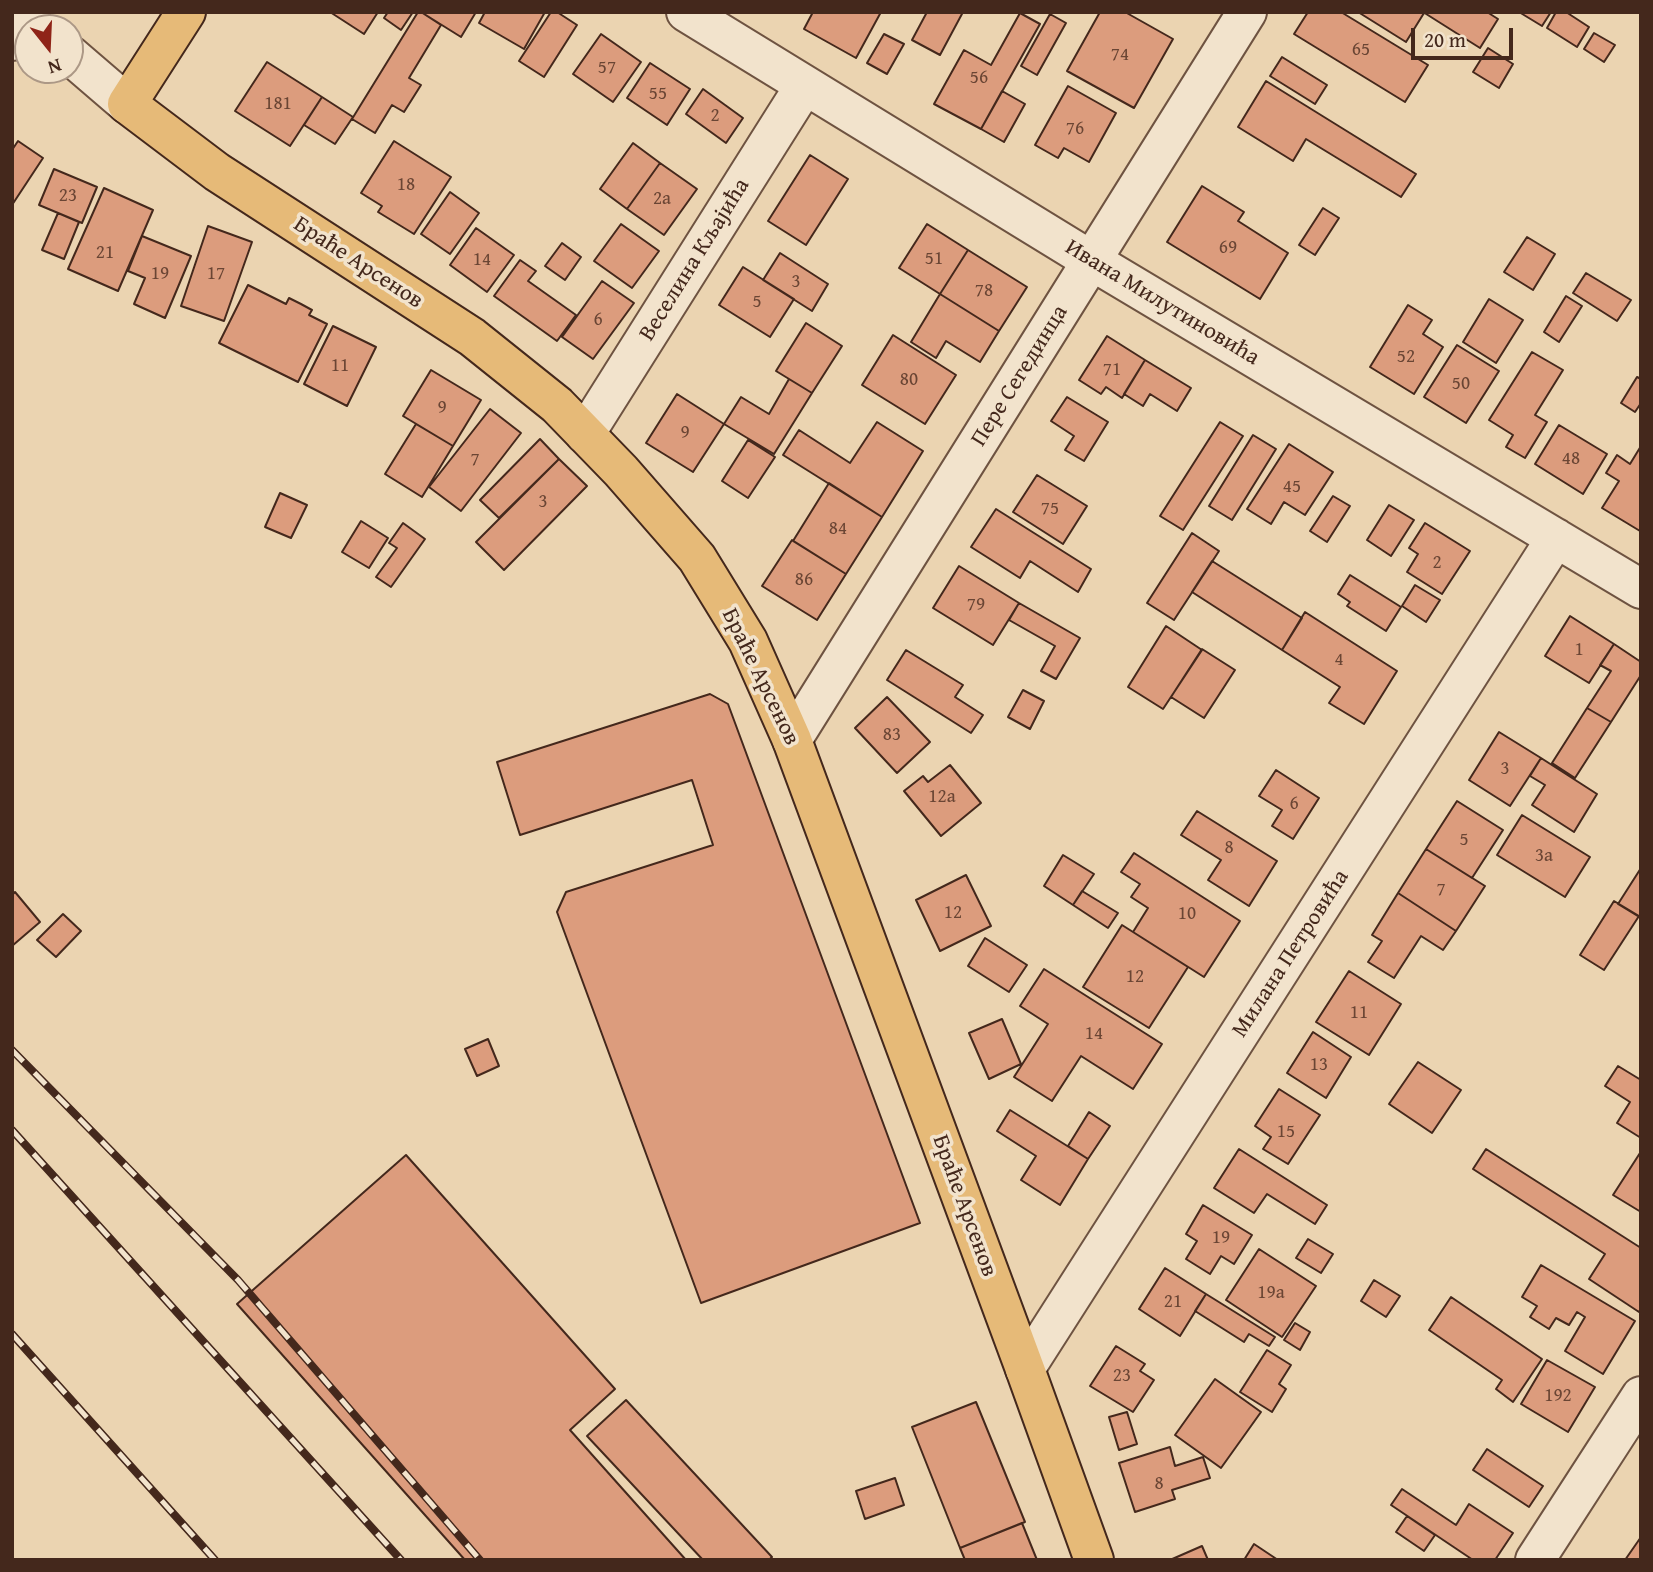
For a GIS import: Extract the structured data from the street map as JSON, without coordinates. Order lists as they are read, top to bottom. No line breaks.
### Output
{"streets":{"main road":["Браће Арсенов"],"street":["Веселина Кљајића","Ивана Милутиновића","Пере Сегединца","Милана Петровића"]},"crossings":[["Веселина Кљајића","Браће Арсенов"],["Веселина Кљајића","Ивана Милутиновића"],["Браће Арсенов","Пере Сегединца"],["Браће Арсенов","Милана Петровића"],["Ивана Милутиновића","Пере Сегединца"],["Ивана Милутиновића","Милана Петровића"]],"house_numbers":["65","74","57","56","55","181","2","76","18","23","2a","69","21","51","14","19","17","3","78","5","6","52","11","71","80","50","9","9","48","7","45","3","75","84","2","86","79","1","4","83","3","12a","6","5","8","3a","7","12","10","12","11","14","13","15","19","19a","21","23","192","8"],"scale_bar":"20 m","north":"bottom"}
